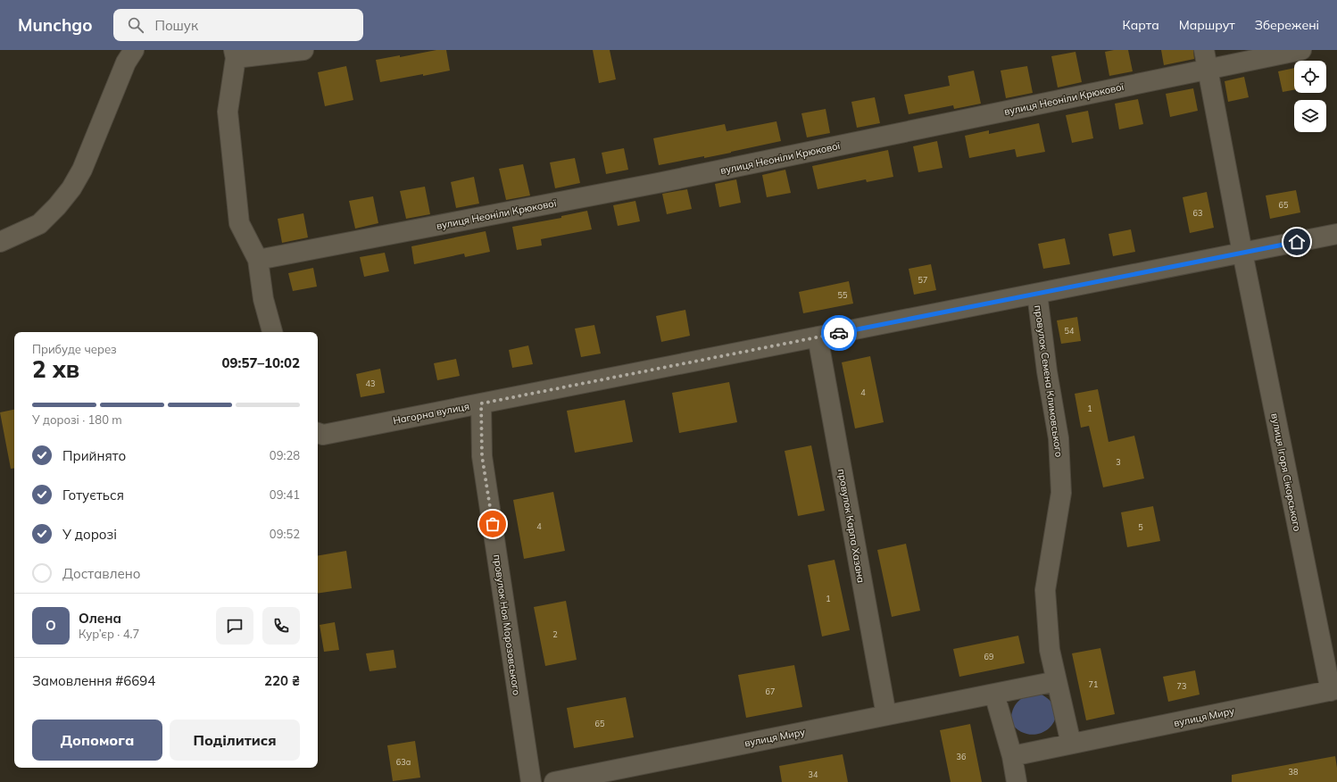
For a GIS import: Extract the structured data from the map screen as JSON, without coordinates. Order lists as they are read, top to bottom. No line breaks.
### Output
{"streets":{"street":["вулиця Неоніли Крюкової","провулок Семена Климовського","Нагорна вулиця","вулиця Ігоря Сікорського","провулок Карпа Хазана","провулок Ноя Морозовського","вулиця Миру"]},"crossings":[["вулиця Неоніли Крюкової","вулиця Ігоря Сікорського"],["провулок Семена Климовського","Нагорна вулиця"],["провулок Семена Климовського","вулиця Миру"],["Нагорна вулиця","вулиця Ігоря Сікорського"],["Нагорна вулиця","провулок Карпа Хазана"],["Нагорна вулиця","провулок Ноя Морозовського"],["вулиця Ігоря Сікорського","вулиця Миру"],["провулок Карпа Хазана","вулиця Миру"]],"house_numbers":["65","63","57","55","54","43","4","1","3","4","5","1","2","69","71","73","67","65","36","63а","38","34"],"page":{"header":"Munchgo","search":"Пошук","nav":["Карта","Маршрут","Збережені"],"heading":["2 хв","Прибуде через","09:57–10:02"],"panel":["Олена","Кур’єр · 4.7","Замовлення #6694","220 ₴"],"bar":"У дорозі · 180 m","list":[["Прийнято","09:28"],["Готується","09:41"],["У дорозі","09:52"],"Доставлено"],"round":"О","buttons":["Допомога","Поділитися"]}}
